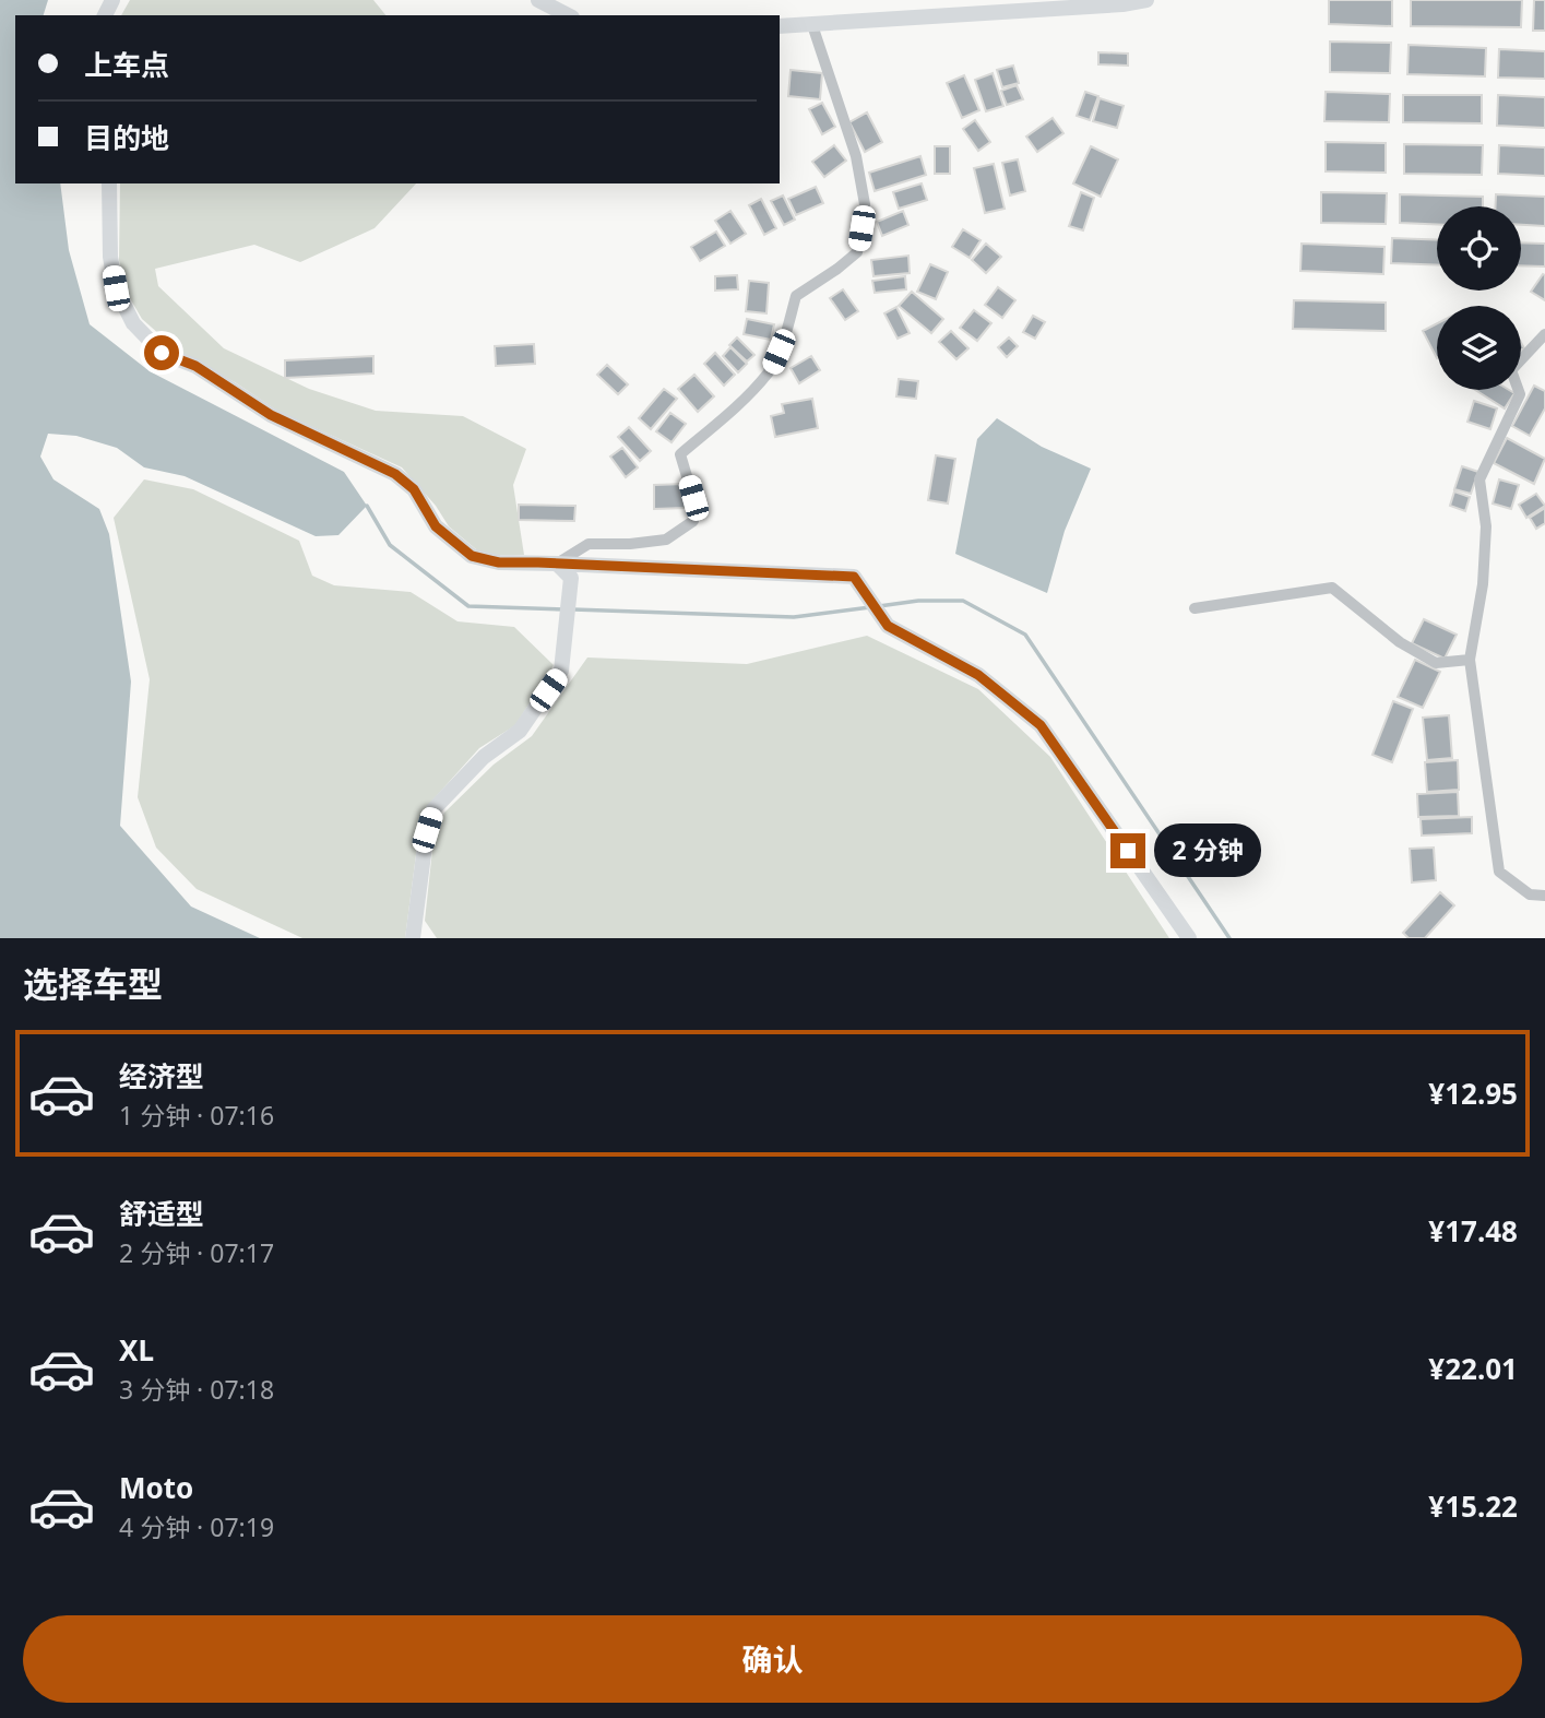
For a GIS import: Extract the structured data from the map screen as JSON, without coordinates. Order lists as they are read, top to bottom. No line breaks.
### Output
{"page":{"banner":["上车点","目的地"],"bubble":"2 分钟","heading":"选择车型","list":[{"name":"经济型","note":"1 分钟 · 07:16","value":"¥12.95"},{"name":"舒适型","note":"2 分钟 · 07:17","value":"¥17.48"},{"name":"XL","note":"3 分钟 · 07:18","value":"¥22.01"},{"name":"Moto","note":"4 分钟 · 07:19","value":"¥15.22"}],"buttons":"确认"}}
